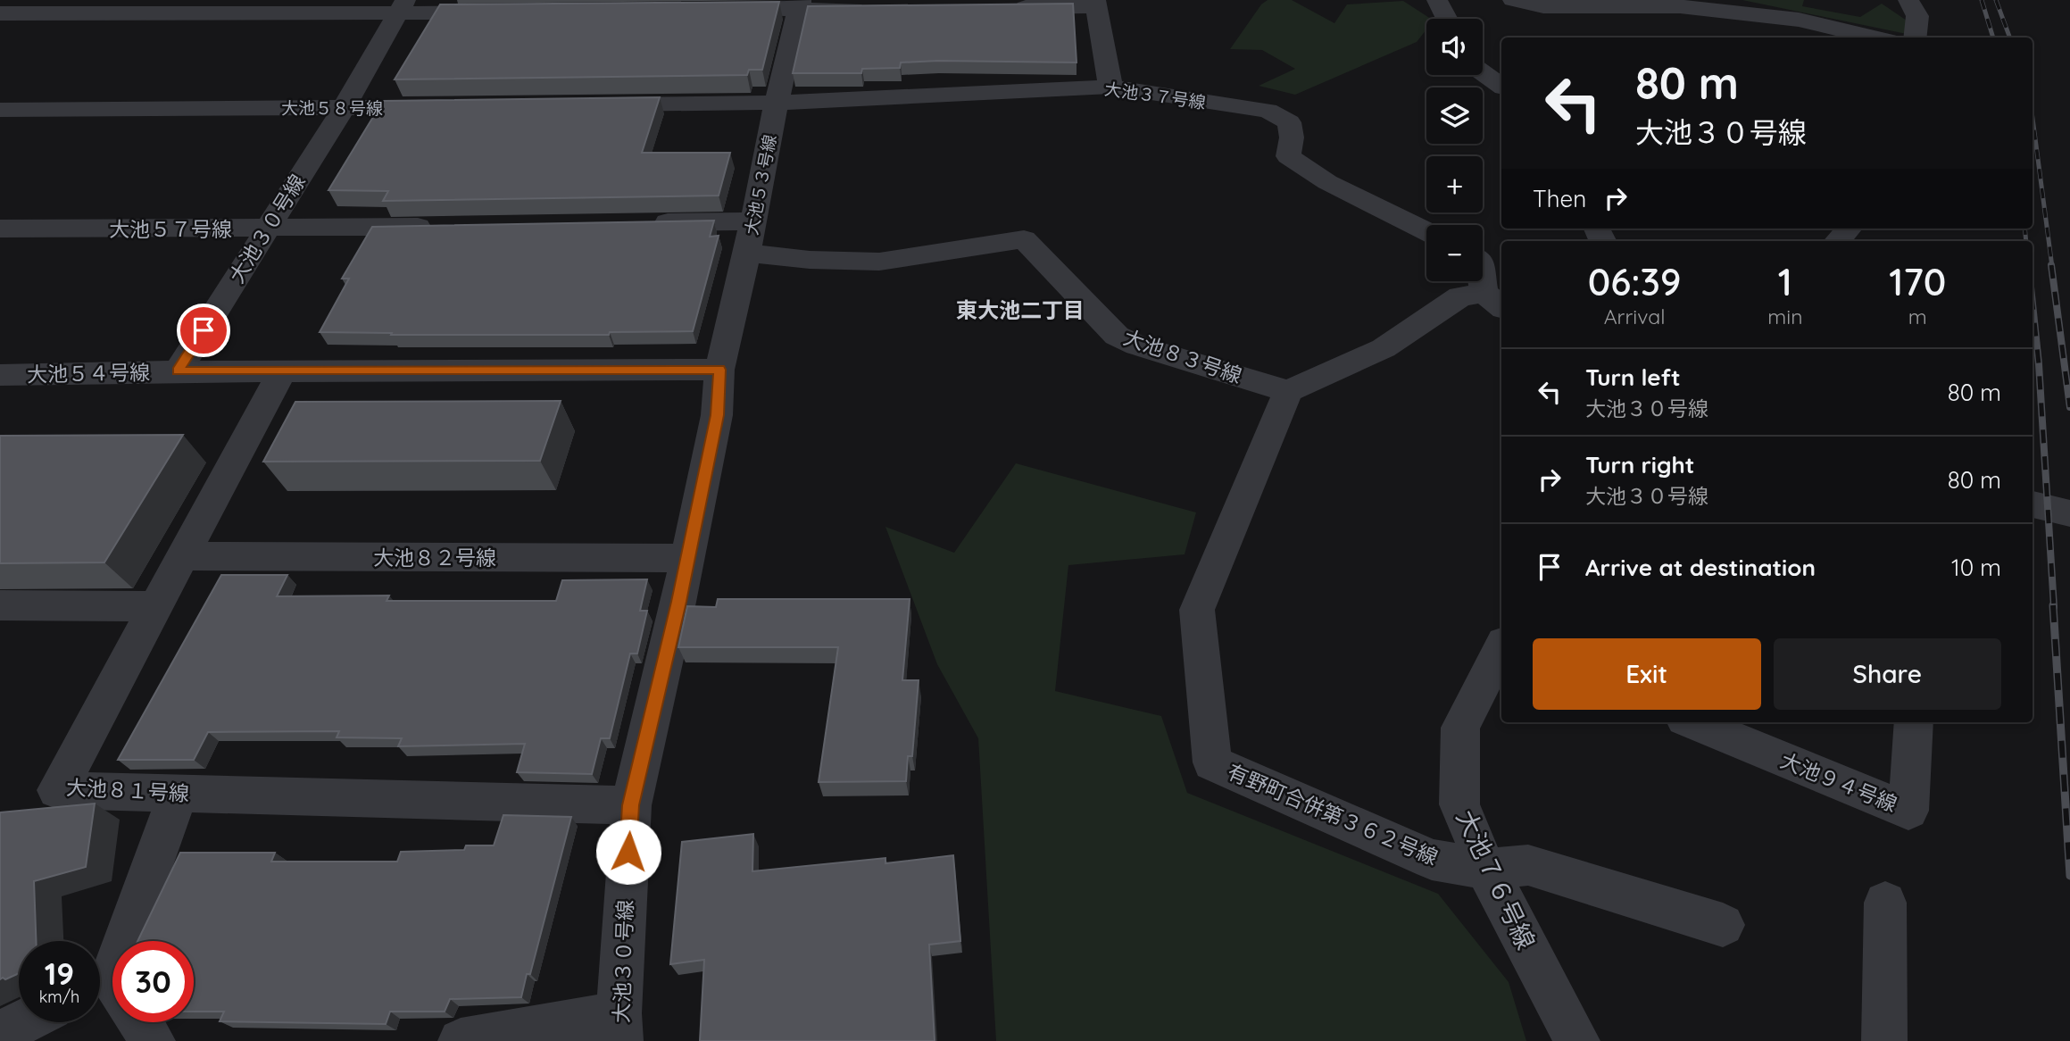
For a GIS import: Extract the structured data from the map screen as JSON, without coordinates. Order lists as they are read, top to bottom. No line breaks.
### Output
{"streets":{"street":["大池３７号線","大池５８号線","大池５３号線","大池５７号線","大池３０号線","大池８３号線","大池５４号線","大池８２号線","大池９４号線","大池８１号線","有野町合併第３６２号線","大池７６号線"]},"crossings":[["大池３７号線","大池５３号線"],["大池５８号線","大池３０号線"],["大池５３号線","大池３０号線"],["大池５３号線","大池８３号線"],["大池５７号線","大池３０号線"],["大池３０号線","大池５４号線"],["大池３０号線","大池８２号線"],["大池３０号線","大池８１号線"],["大池８３号線","有野町合併第３６２号線"],["大池８２号線","大池８１号線"],["有野町合併第３６２号線","大池７６号線"]],"districts":["東大池二丁目"],"page":{"map_buttons":["+","−"],"turn":["80 m","大池３０号線"],"then":"Then","eta":["06:39","Arrival","1","min","170","m"],"list":[{"name":"Turn left","note":"大池３０号線","value":"80 m"},{"name":"Turn right","note":"大池３０号線","value":"80 m"},{"name":"Arrive at destination","value":"10 m"}],"buttons":["Exit","Share"],"speed":"19 km/h","limit":"30"}}
